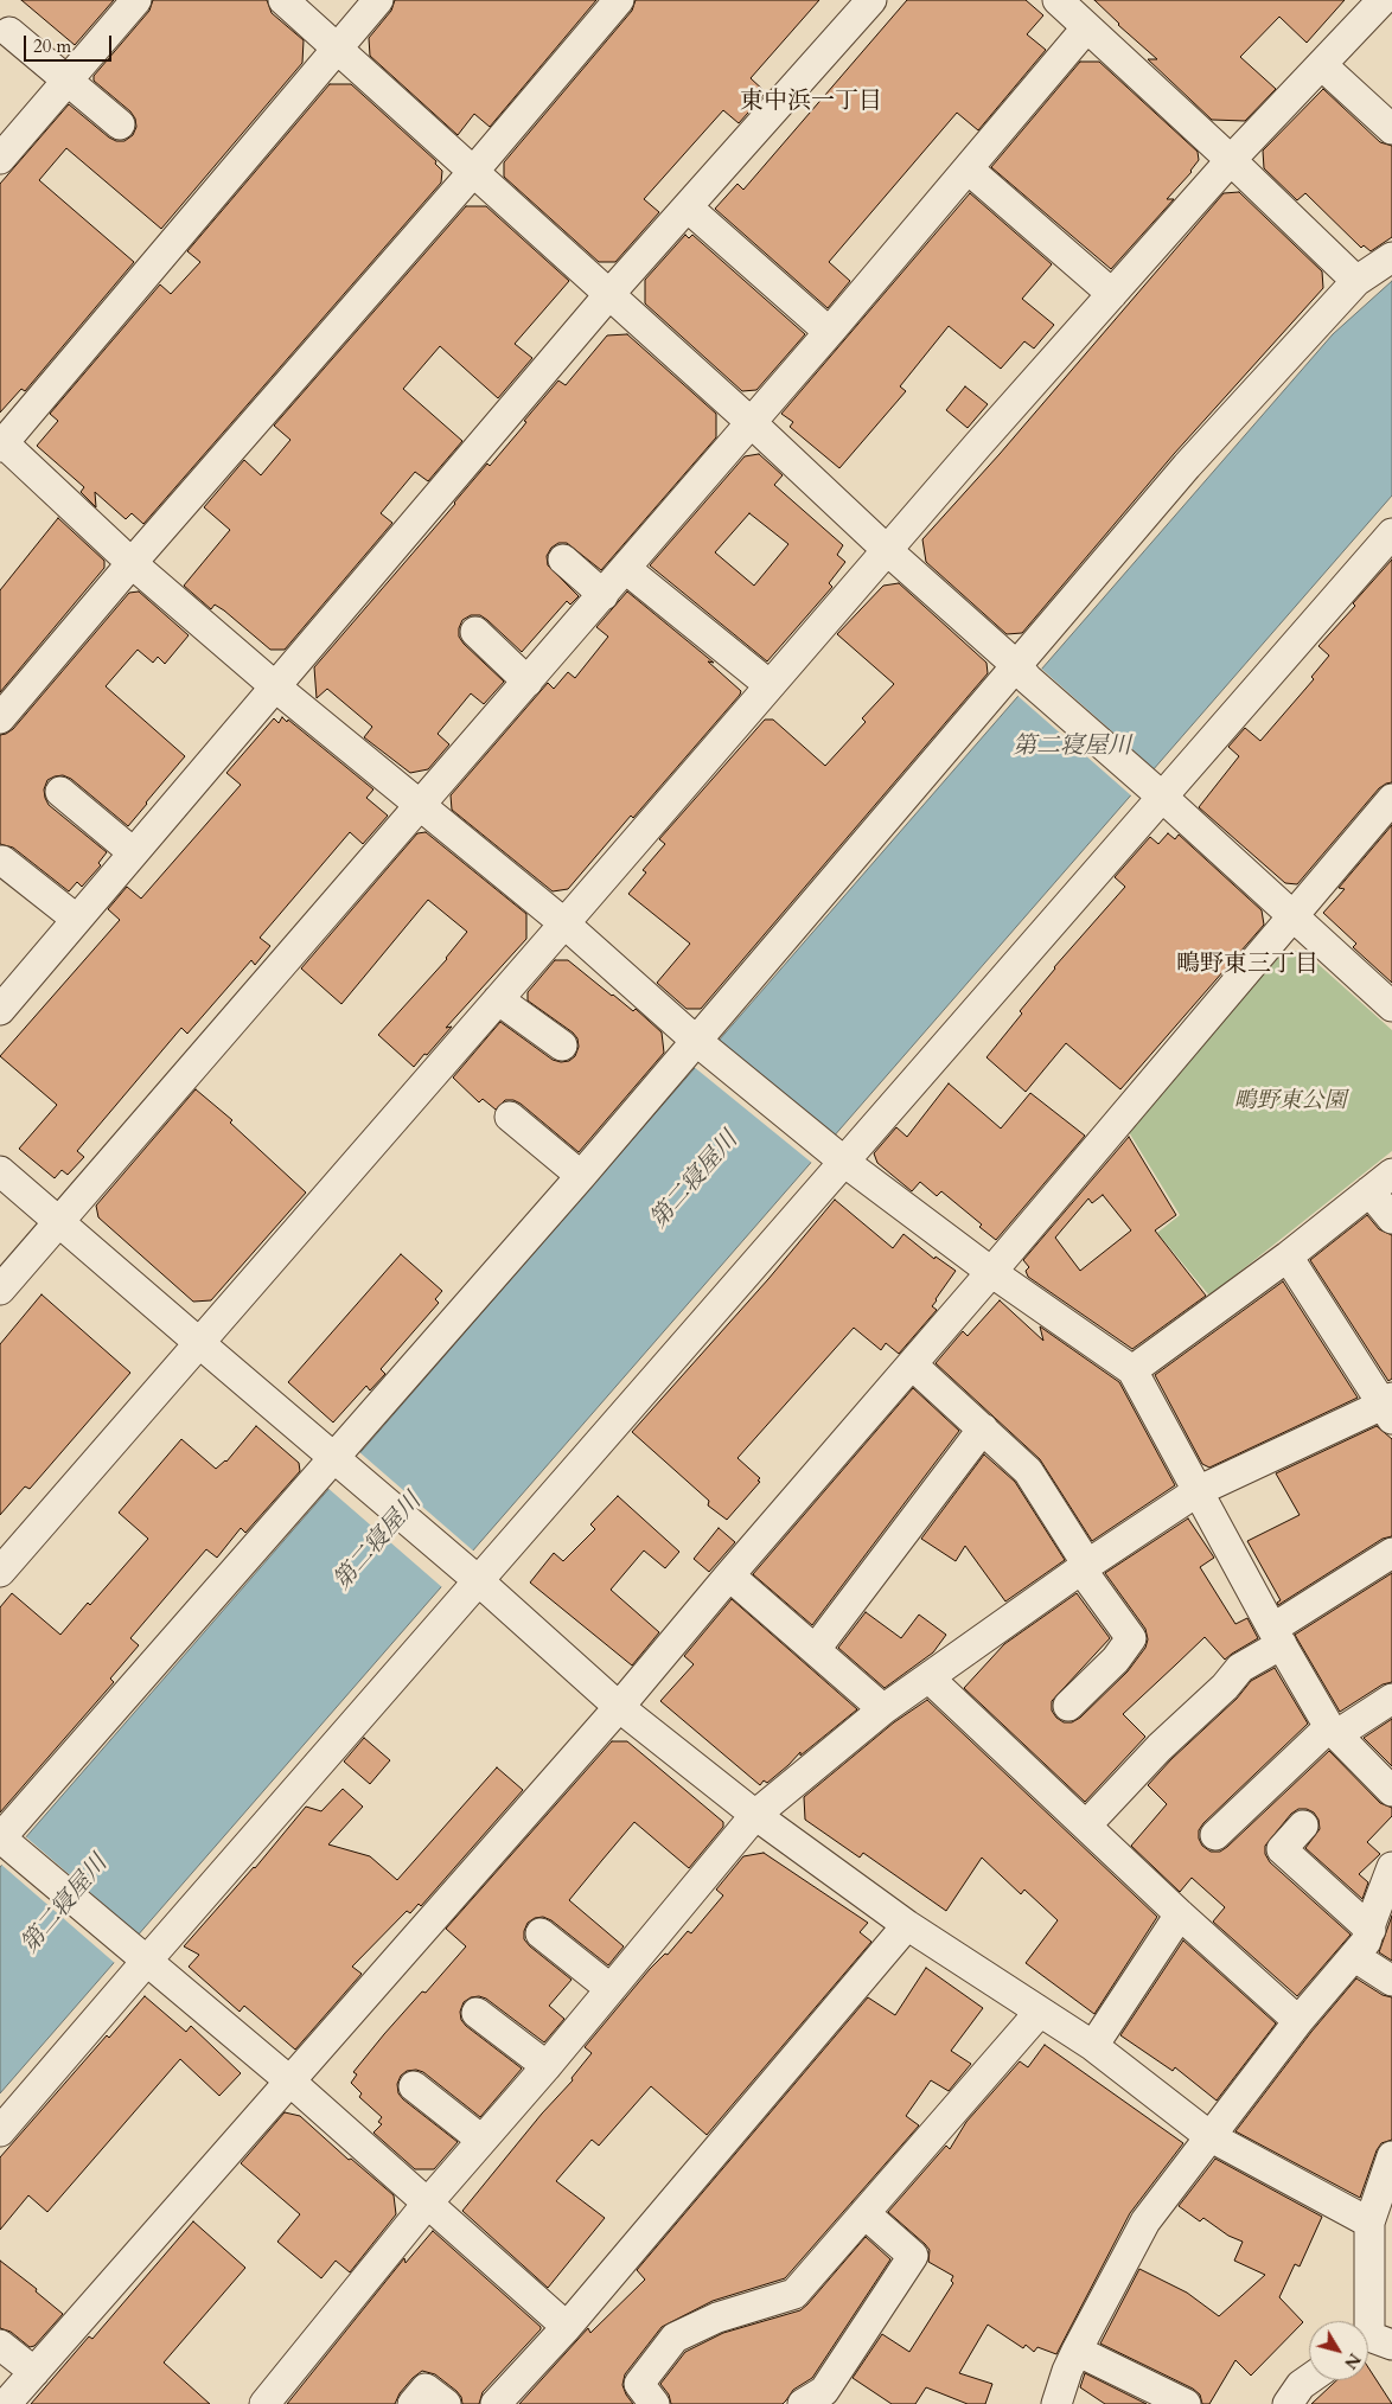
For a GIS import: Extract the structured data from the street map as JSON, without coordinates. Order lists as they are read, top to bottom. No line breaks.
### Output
{"districts":["東中浜一丁目","鴫野東三丁目"],"water":["第二寝屋川"],"parks":["鴫野東公園"],"scale_bar":"20 m","north":"bottom right"}
